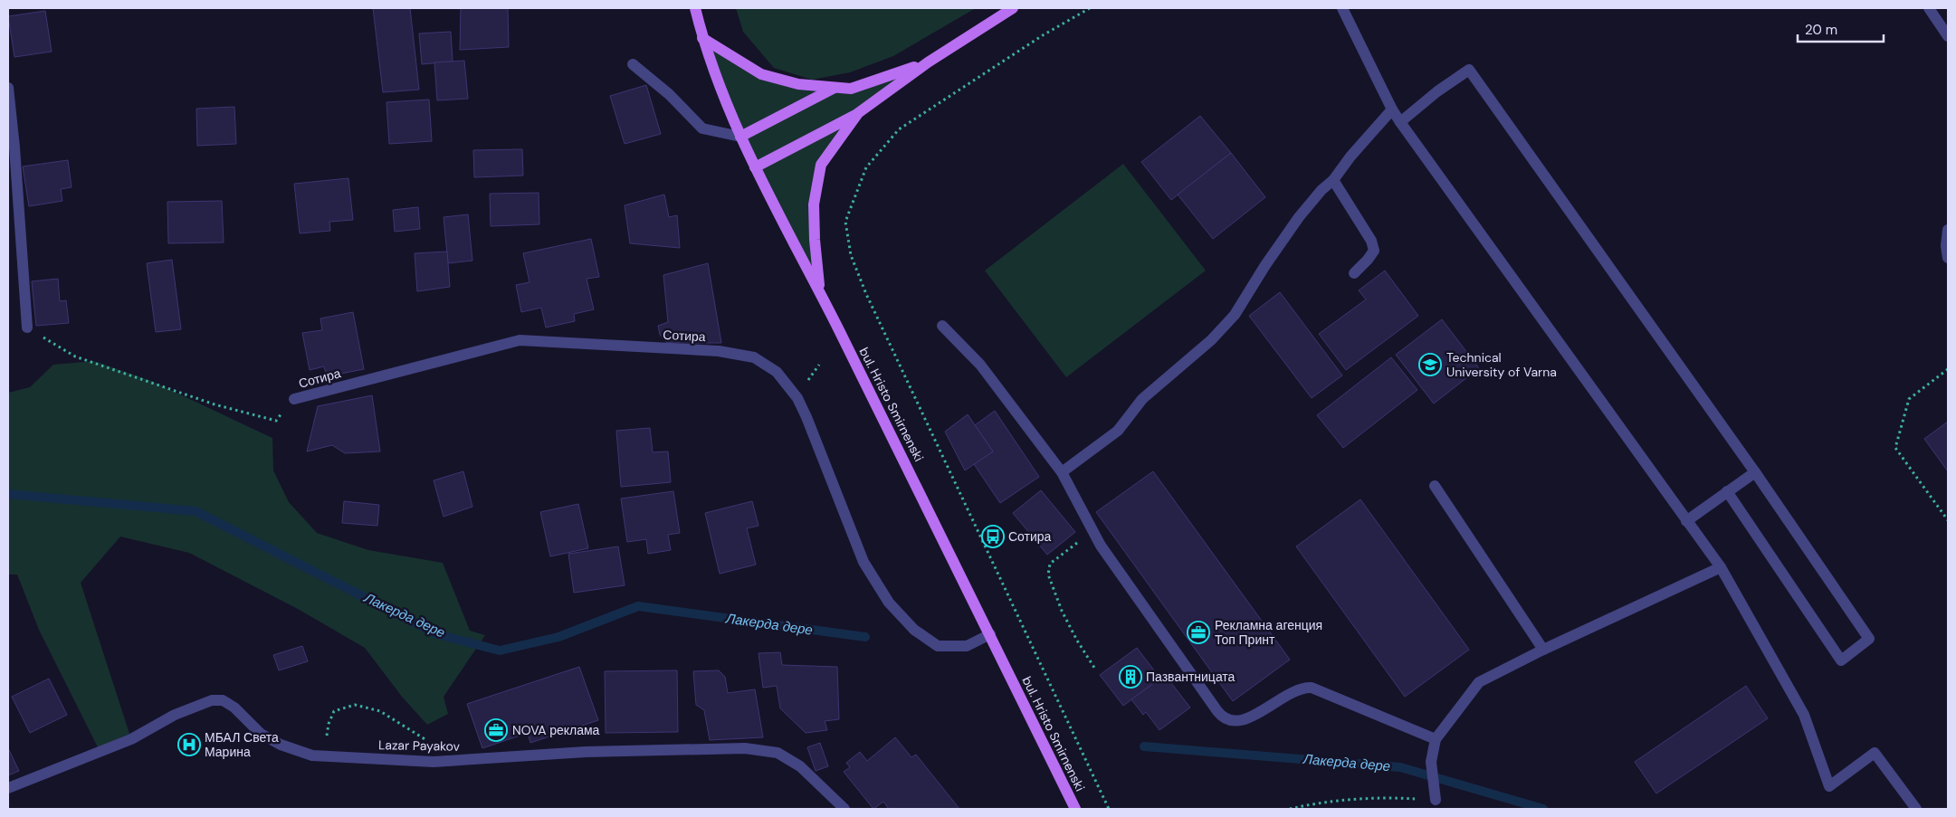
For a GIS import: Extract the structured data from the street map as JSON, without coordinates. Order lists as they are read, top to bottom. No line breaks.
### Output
{"streets":{"main road":["bul. Hristo Smirnenski"],"street":["Сотира","Lazar Payakov"]},"crossings":[["Сотира","bul. Hristo Smirnenski"]],"water":["Лакерда дере"],"places":{"school or university":["Technical University of Varna"],"bus stop":["Сотира"],"office":["Рекламна агенция Топ Принт","NOVA реклама"],"building":["Пазвантницата"],"hospital":["МБАЛ Света Марина"]},"scale_bar":"20 m"}
